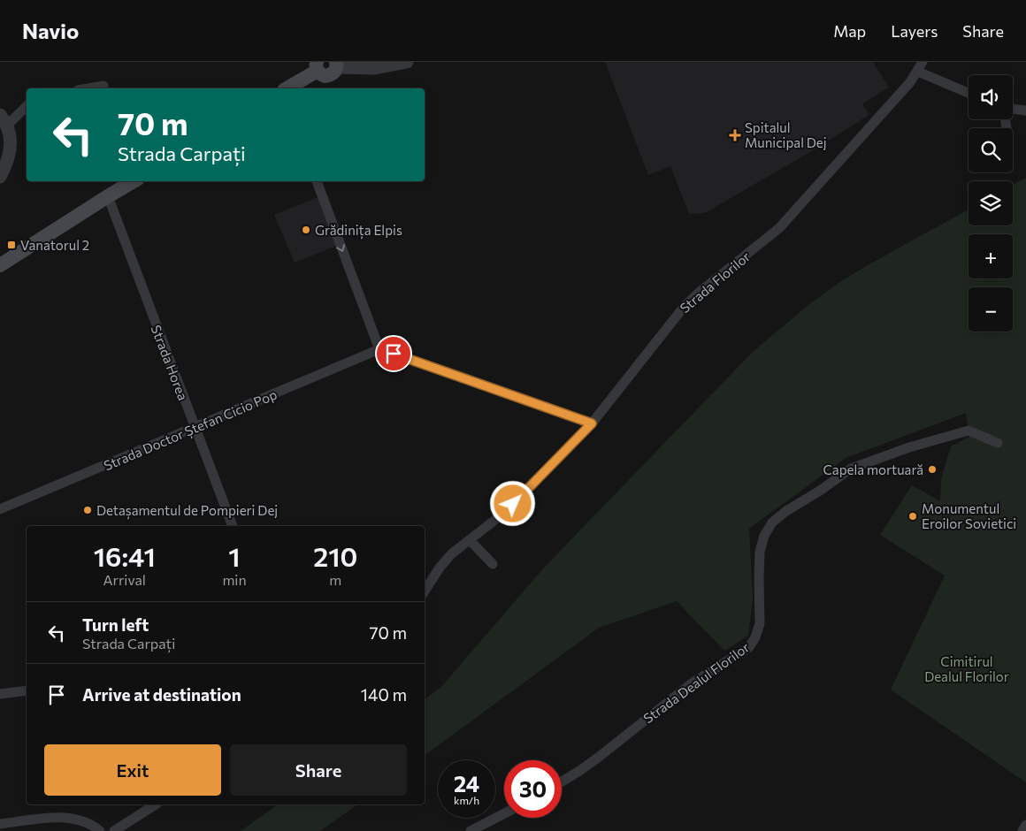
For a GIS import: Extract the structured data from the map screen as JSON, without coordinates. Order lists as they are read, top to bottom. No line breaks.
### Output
{"streets":{"street":["Strada Florilor","Strada Horea","Strada Doctor Ștefan Cicio Pop","Strada Dealul Florilor"]},"crossings":[["Strada Horea","Strada Doctor Ștefan Cicio Pop"]],"parks":["Cimitirul Dealul Florilor"],"places":{"health":["Spitalul Municipal Dej"],"other":["Grădinița Elpis","Capela mortuară","Detașamentul de Pompieri Dej","Monumentul Eroilor Sovietici"],"transit":["Vanatorul 2"]},"page":{"header":"Navio","nav":["Map","Layers","Share"],"map_buttons":["+","−"],"turn":["70 m","Strada Carpați"],"eta":["16:41","Arrival","1","min","210","m"],"list":[{"name":"Turn left","note":"Strada Carpați","value":"70 m"},{"name":"Arrive at destination","value":"140 m"}],"buttons":["Exit","Share"],"speed":"24 km/h","limit":"30"}}
